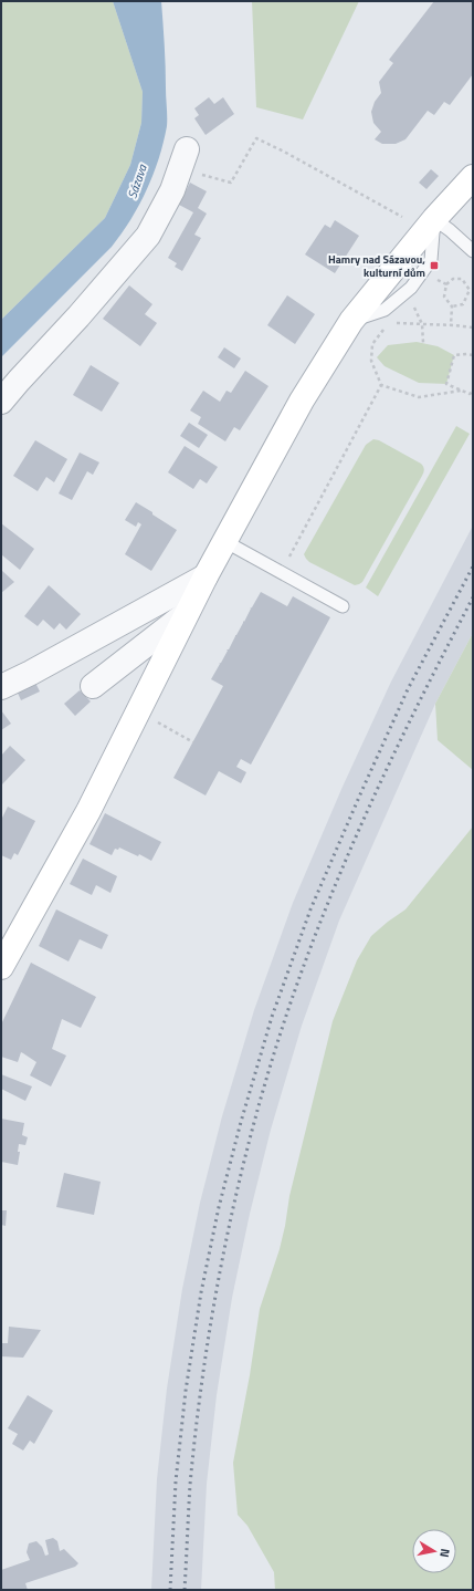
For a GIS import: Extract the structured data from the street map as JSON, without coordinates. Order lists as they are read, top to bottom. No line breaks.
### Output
{"water":["Sázava"],"places":{"transit":["Hamry nad Sázavou, kulturní dům"]},"north":"right"}
